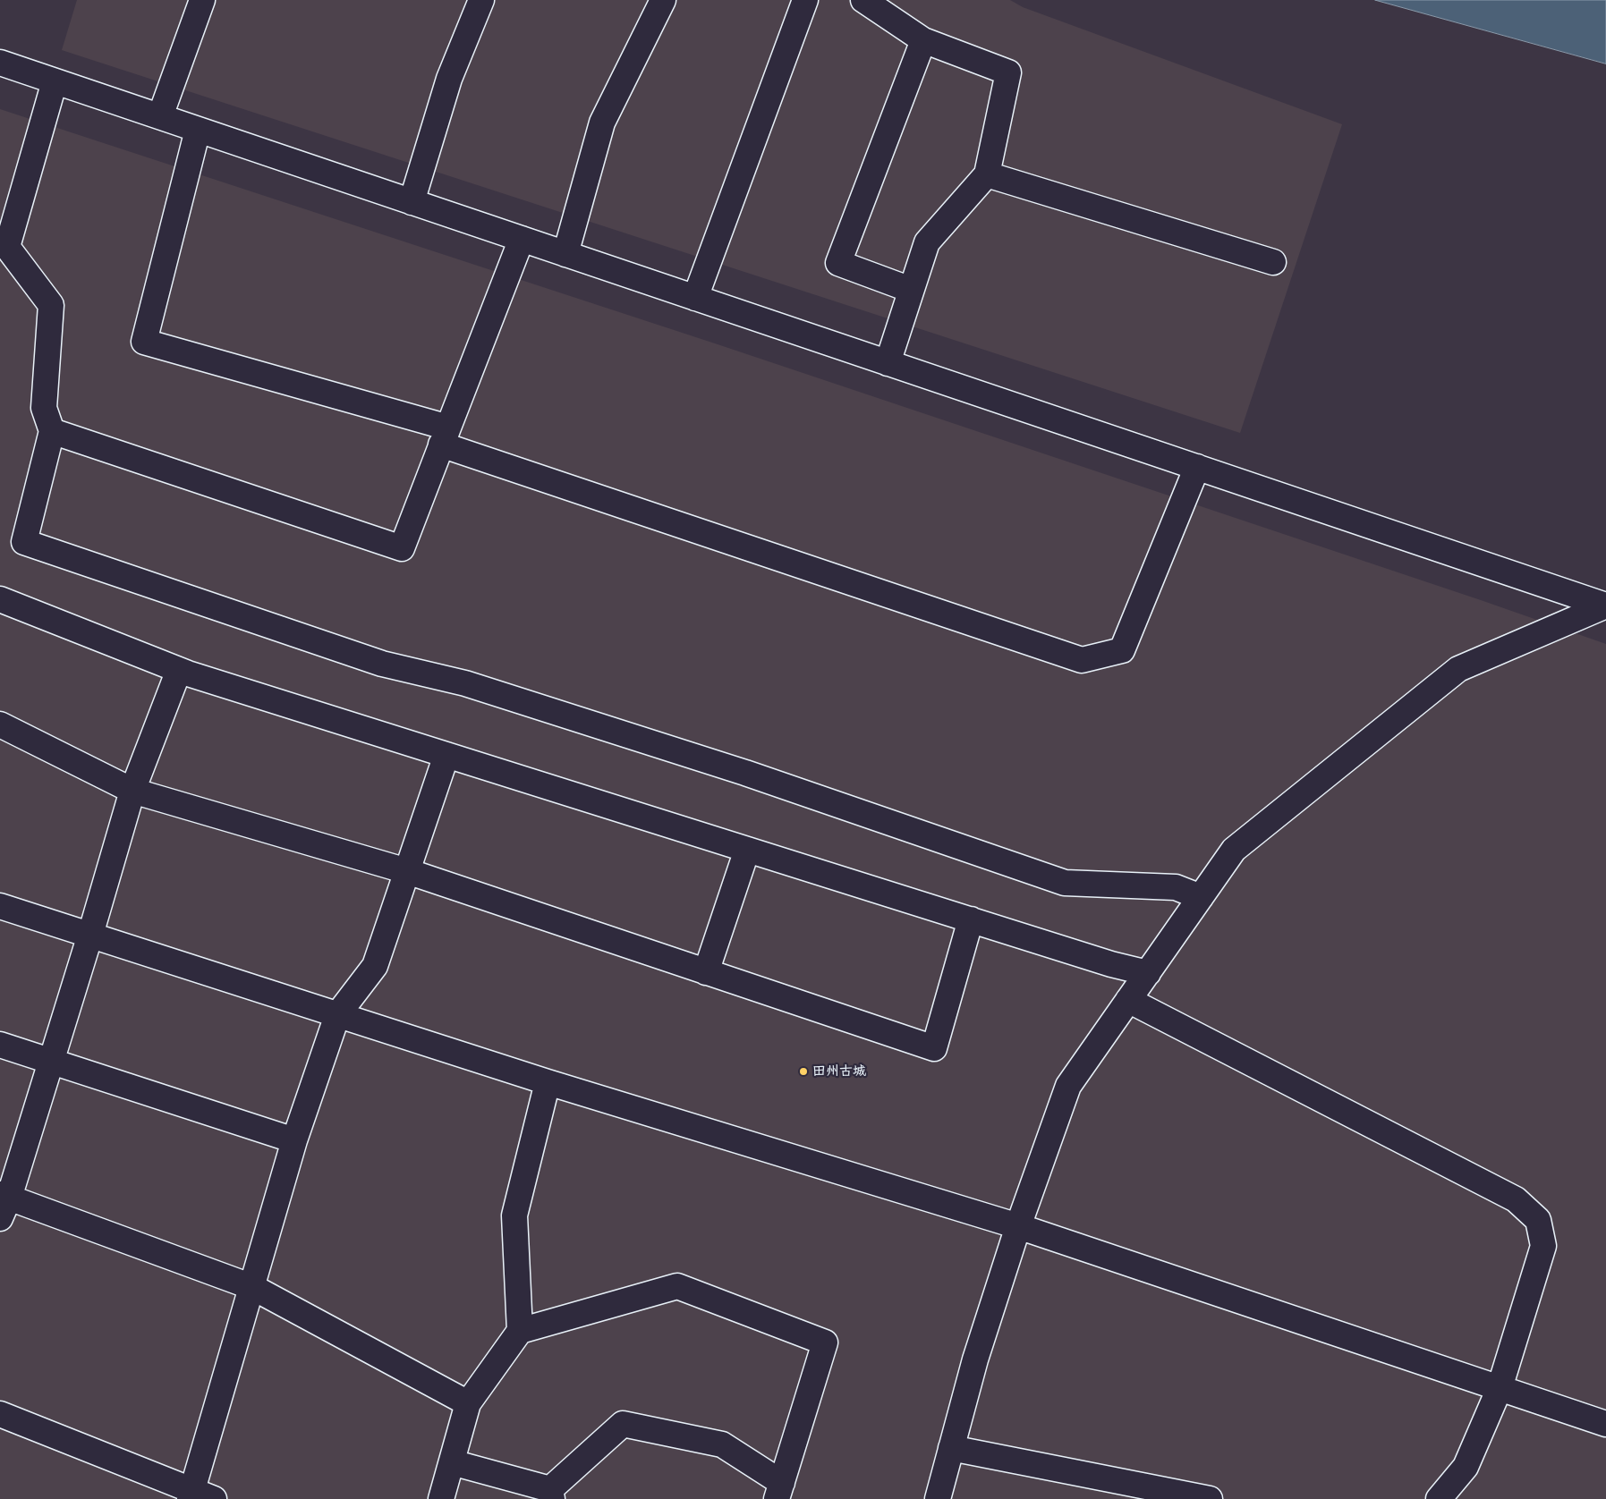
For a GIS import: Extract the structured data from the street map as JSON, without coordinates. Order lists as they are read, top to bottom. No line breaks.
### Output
{"places":["田州古城"]}
